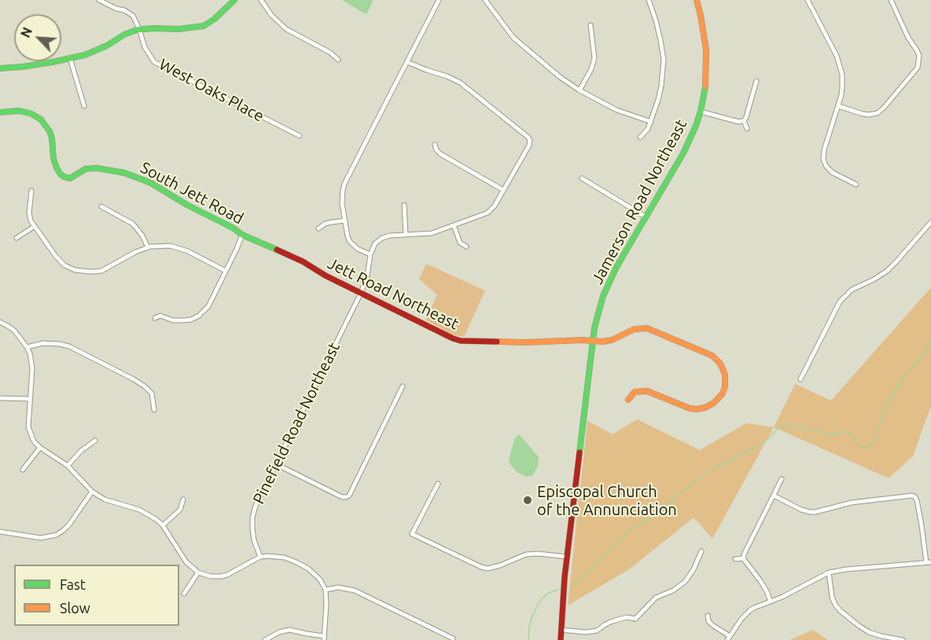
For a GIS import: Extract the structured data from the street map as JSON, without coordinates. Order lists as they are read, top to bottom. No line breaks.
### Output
{"streets":{"street":["West Oaks Place","South Jett Road","Jamerson Road Northeast","Jett Road Northeast","Pinefield Road Northeast"]},"crossings":[["South Jett Road","Jett Road Northeast"],["Jamerson Road Northeast","Jett Road Northeast"],["Jett Road Northeast","Pinefield Road Northeast"]],"places":["Episcopal Church of the Annunciation"],"legend":["Fast","Slow"],"north":"top left"}
